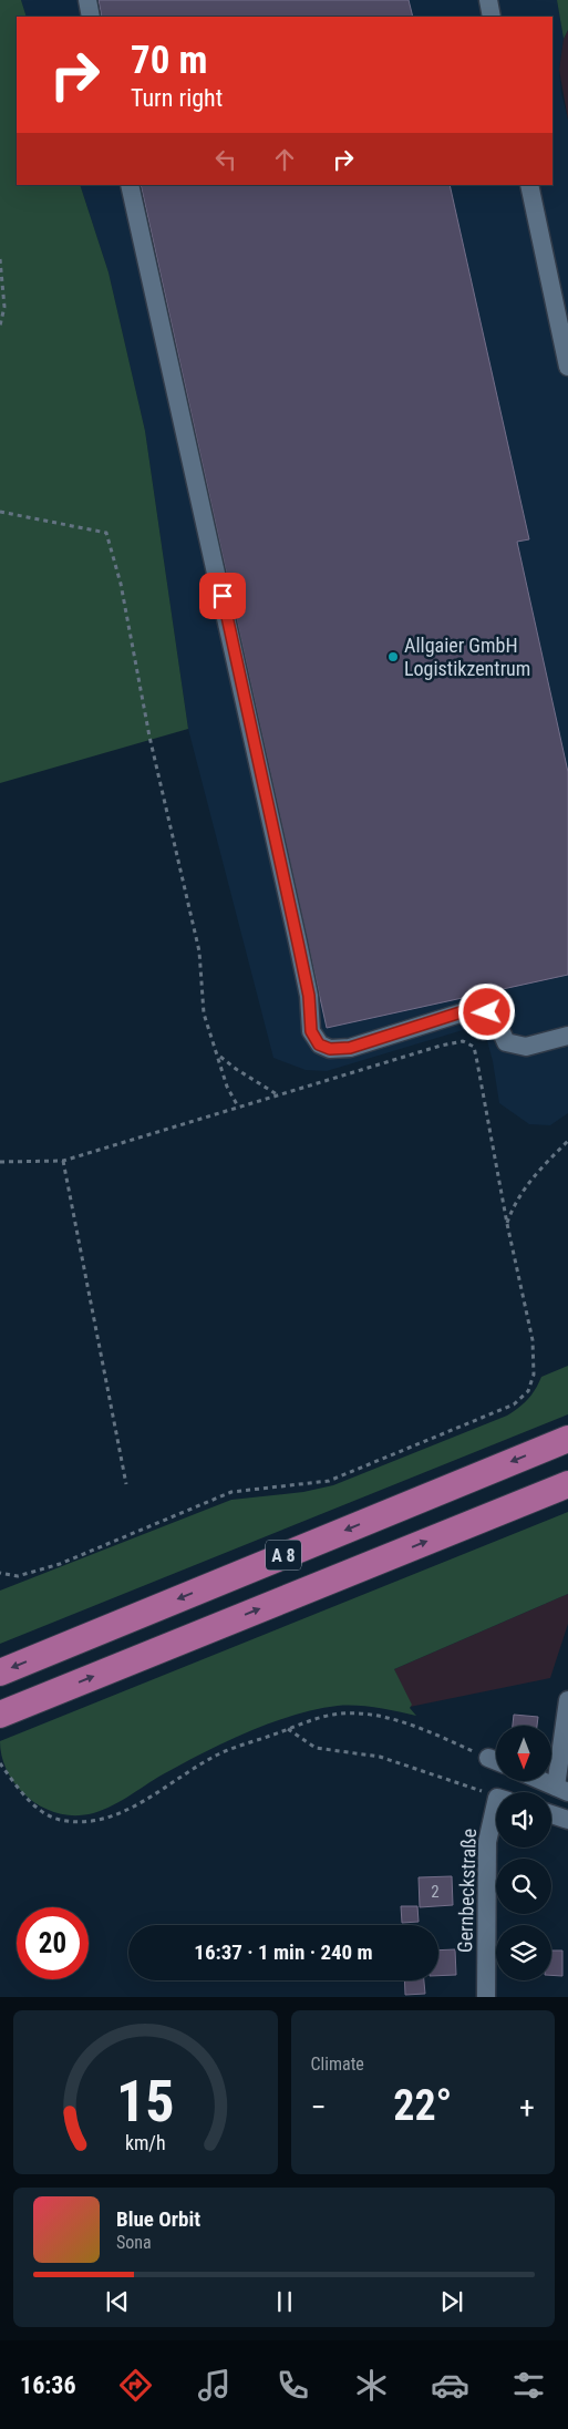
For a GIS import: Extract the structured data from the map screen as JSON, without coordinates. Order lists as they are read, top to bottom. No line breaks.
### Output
{"streets":{"highway":["A 8"],"street":["Gernbeckstraße"]},"places":["Allgaier GmbH Logistikzentrum"],"house_numbers":["2"],"north":"bottom","page":{"turn":["70 m","Turn right"],"limit":"20","trip":"16:37 · 1 min · 240 m","tile":"Climate","heat":["−","22°","+"],"song":["Blue Orbit","Sona"],"tabs":"16:36","gauge":["15","km/h"]}}
